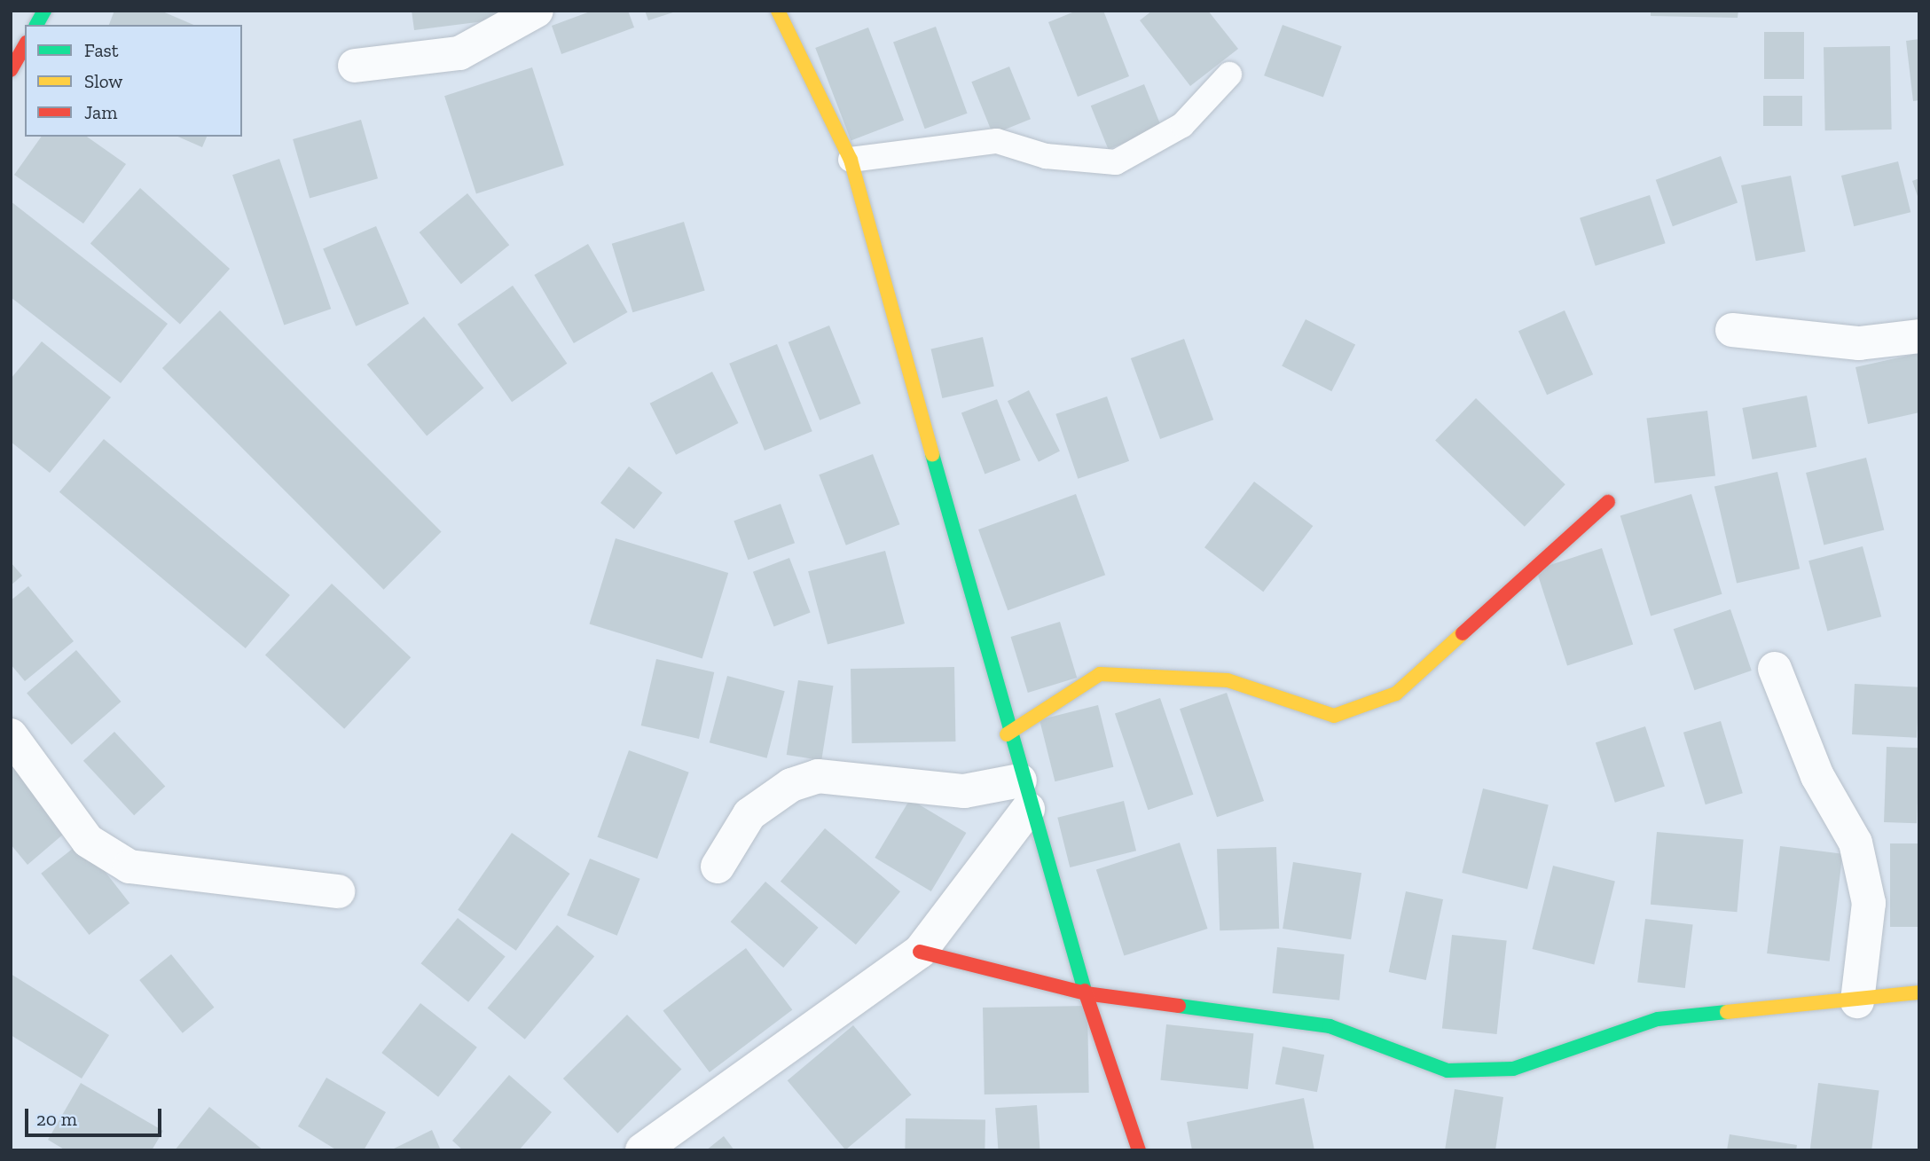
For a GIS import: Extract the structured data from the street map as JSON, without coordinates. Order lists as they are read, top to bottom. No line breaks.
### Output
{"legend":["Fast","Slow","Jam"],"scale_bar":"20 m"}
